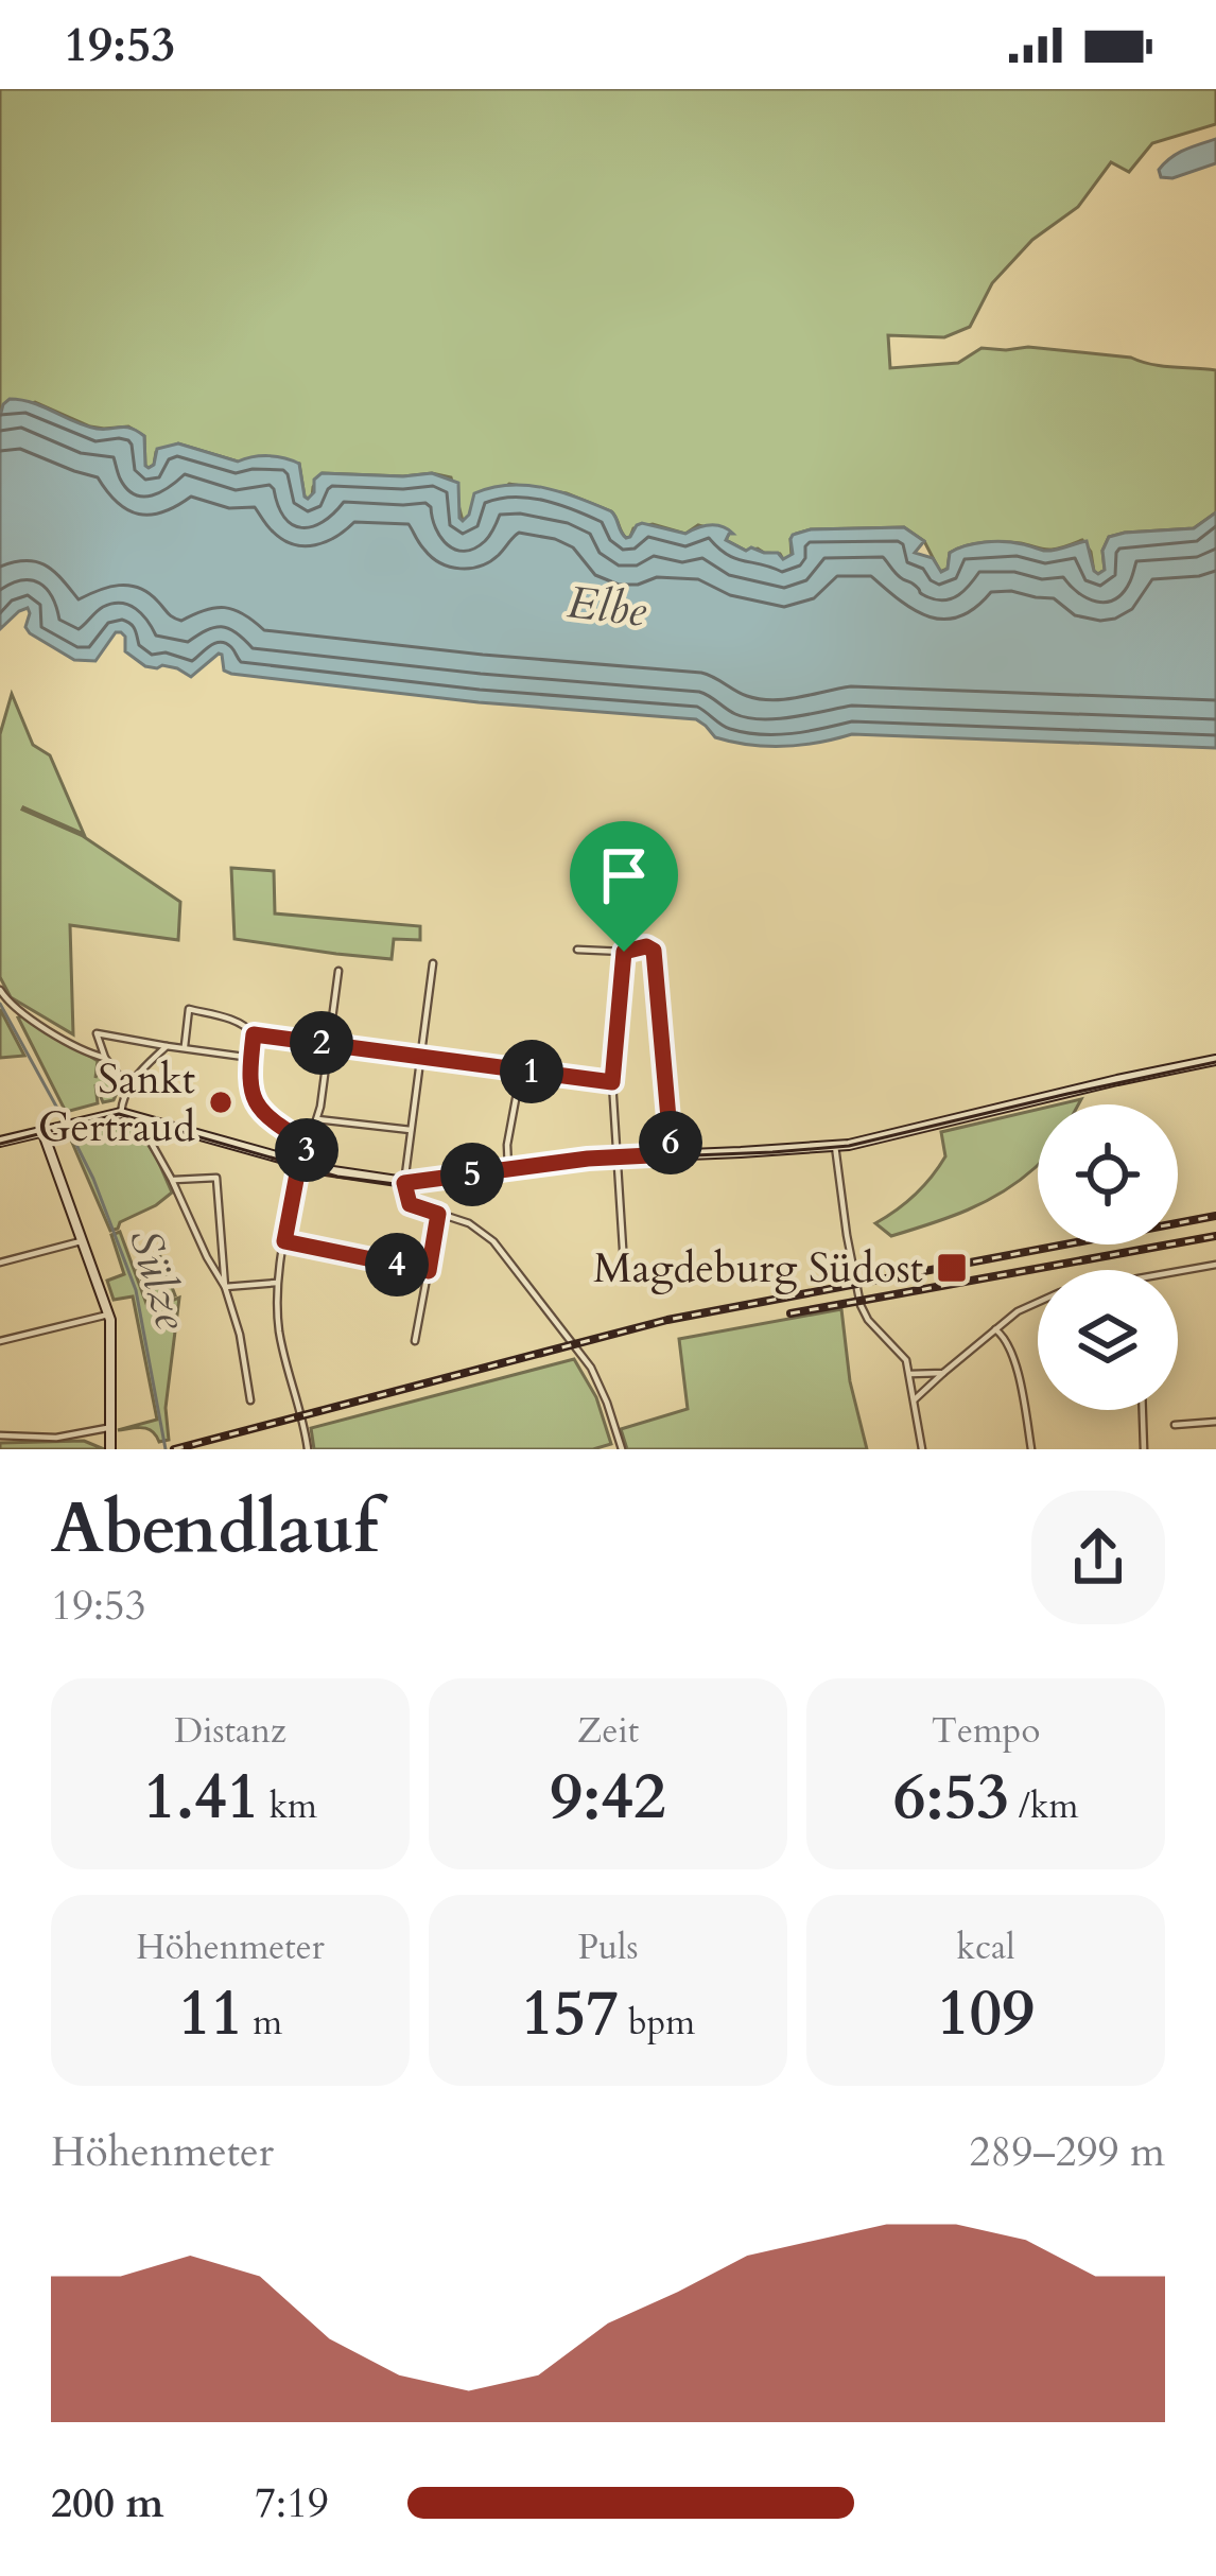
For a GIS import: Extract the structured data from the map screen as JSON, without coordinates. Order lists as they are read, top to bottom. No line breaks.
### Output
{"water":["Elbe","Sülze"],"places":{"other":["Sankt Gertraud"],"transit":["Magdeburg Südost"]},"page":{"status":"19:53","pins":["2","1","6","3","5","4"],"heading":["Abendlauf","19:53"],"stats":[["Distanz","1.41 km"],["Zeit","9:42"],["Tempo","6:53 /km"],["Höhenmeter","11 m"],["Puls","157 bpm"],["kcal","109"]],"chart":["Höhenmeter","289–299 m"],"list":[{"name":"200 m","note":"7:19"}]}}
